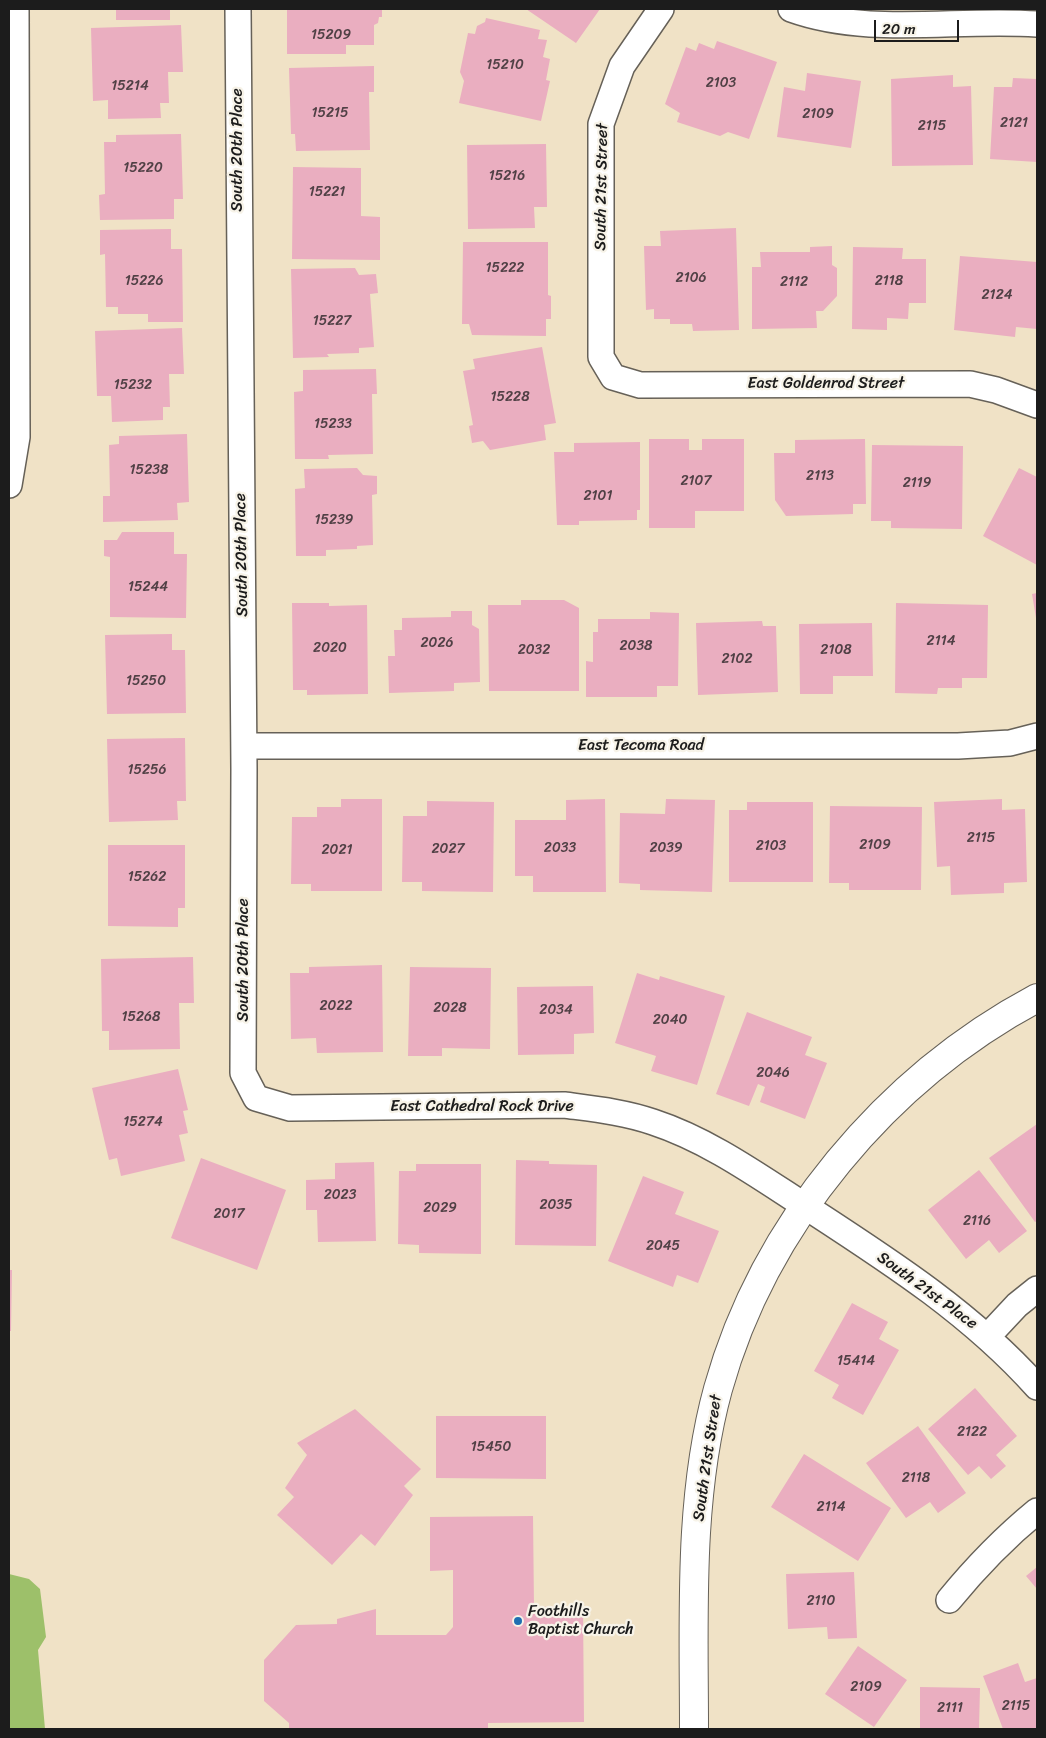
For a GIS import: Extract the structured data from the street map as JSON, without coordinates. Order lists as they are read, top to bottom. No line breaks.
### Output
{"streets":{"street":["South 20th Place","South 21st Street","East Goldenrod Street","East Tecoma Road","East Cathedral Rock Drive","South 21st Place"]},"crossings":[["South 20th Place","East Tecoma Road"],["South 20th Place","East Cathedral Rock Drive"],["South 21st Street","East Goldenrod Street"],["South 21st Street","East Cathedral Rock Drive"],["South 21st Street","South 21st Place"],["East Cathedral Rock Drive","South 21st Place"]],"places":["Foothills Baptist Church"],"house_numbers":["15209","15210","2103","15214","15215","2109","2121","2115","15220","15216","15221","15222","2106","15226","2118","2112","2124","15227","15232","15228","15233","15238","2113","2107","2119","2101","15239","15244","2114","2026","2038","2020","2032","2108","2102","15250","15256","2115","2109","2103","2033","2039","2027","2021","15262","2022","2028","2034","15268","2040","2046","15274","2023","2035","2029","2017","2116","2045","15414","2122","15450","2118","2114","2110","2109","2115","2111"],"scale_bar":"20 m"}
